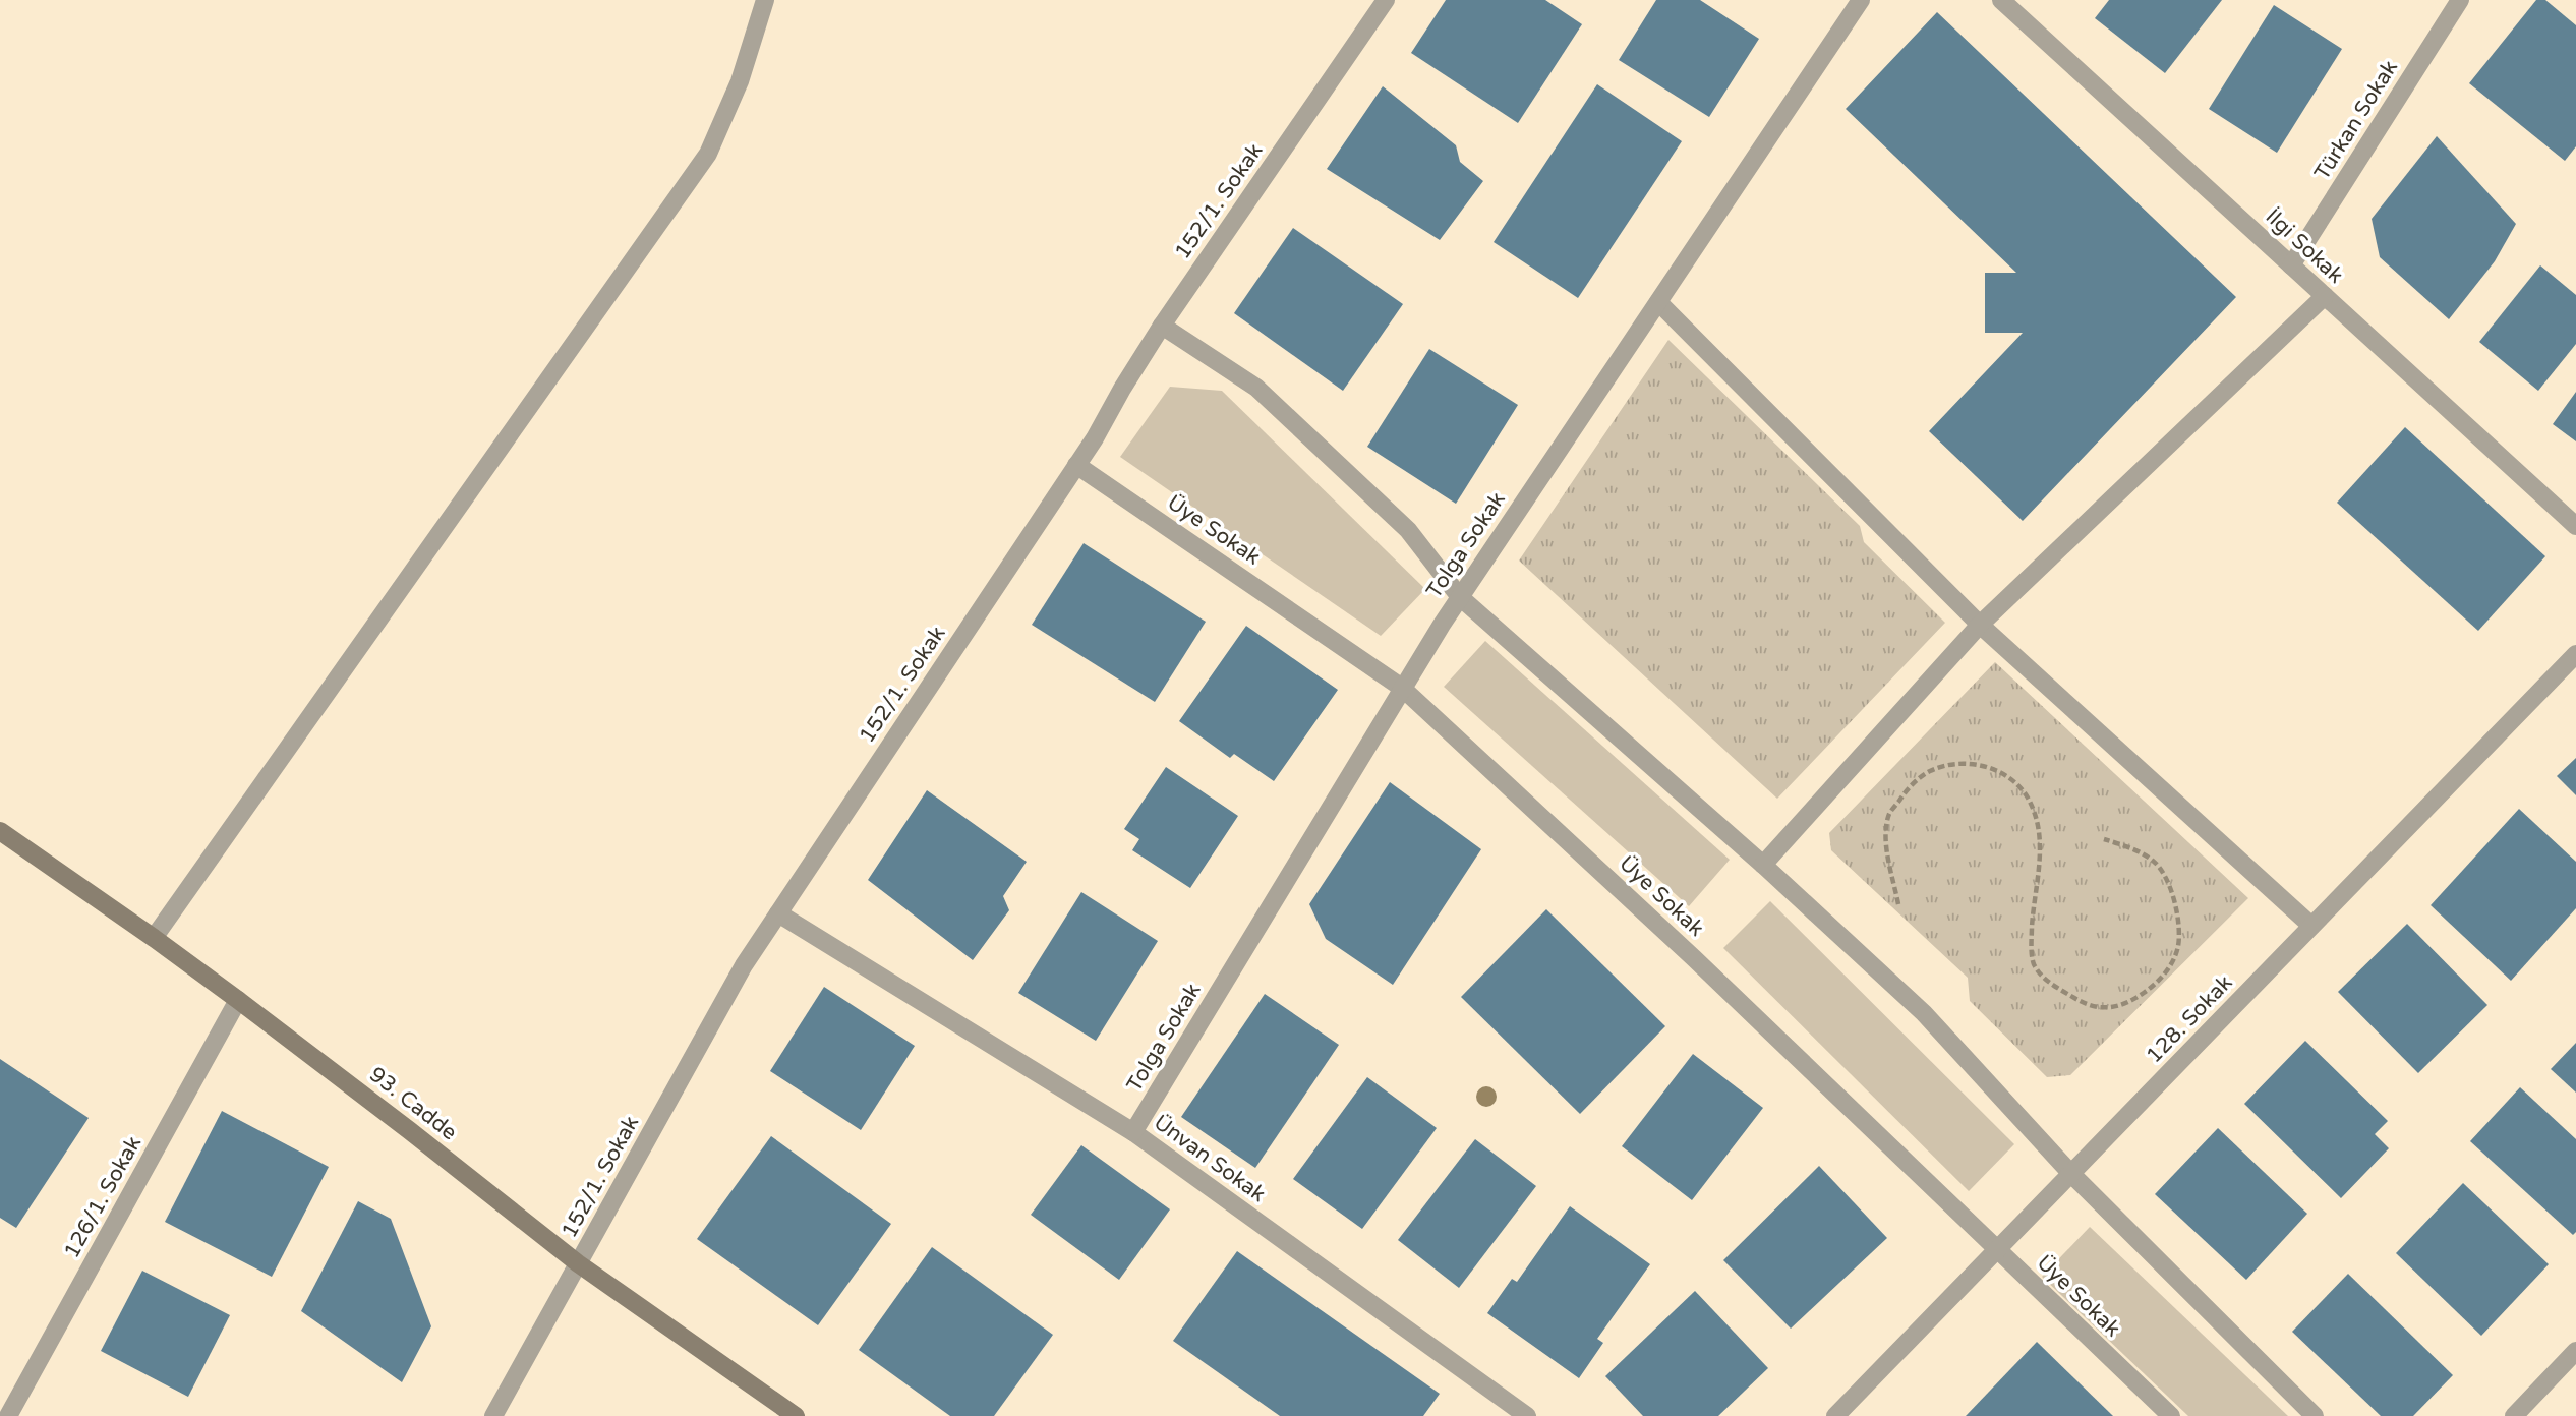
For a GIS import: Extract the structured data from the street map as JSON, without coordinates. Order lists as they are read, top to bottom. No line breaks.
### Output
{"streets":{"main road":["93. Cadde"],"street":["Türkan Sokak","152/1. Sokak","İlgi Sokak","Üye Sokak","Tolga Sokak","128. Sokak","Ünvan Sokak","126/1. Sokak"]},"crossings":[["Türkan Sokak","İlgi Sokak"],["152/1. Sokak","Üye Sokak"],["152/1. Sokak","93. Cadde"],["152/1. Sokak","Ünvan Sokak"],["Üye Sokak","Tolga Sokak"],["Üye Sokak","128. Sokak"],["Tolga Sokak","Ünvan Sokak"],["93. Cadde","126/1. Sokak"]]}
